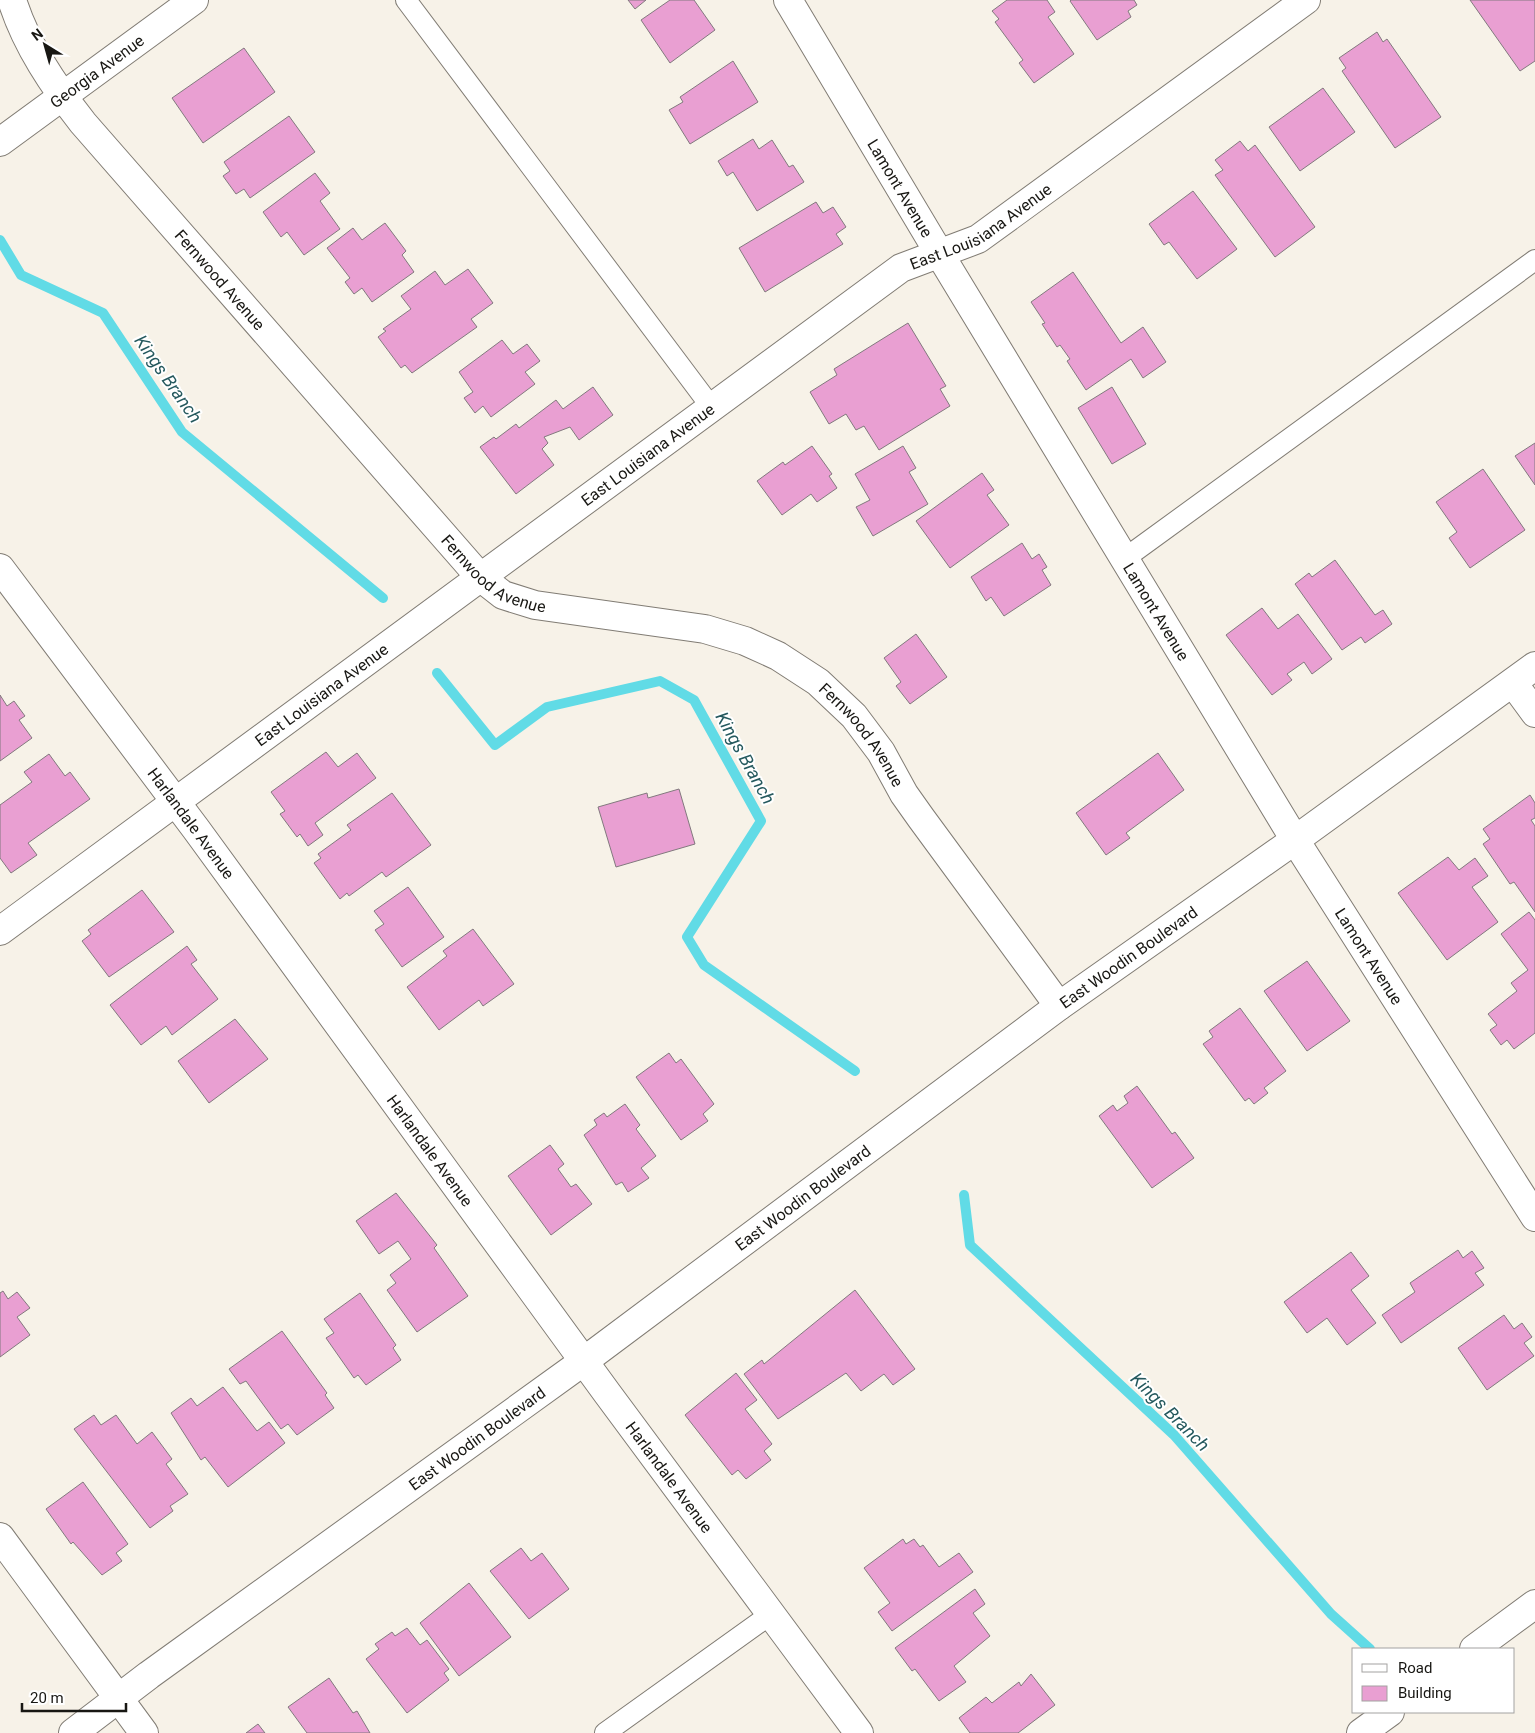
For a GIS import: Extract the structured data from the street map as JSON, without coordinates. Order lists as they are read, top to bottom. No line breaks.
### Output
{"streets":{"street":["Georgia Avenue","Lamont Avenue","East Louisiana Avenue","Fernwood Avenue","Harlandale Avenue","East Woodin Boulevard"]},"crossings":[["Georgia Avenue","Fernwood Avenue"],["Lamont Avenue","East Louisiana Avenue"],["Lamont Avenue","East Woodin Boulevard"],["East Louisiana Avenue","Fernwood Avenue"],["East Louisiana Avenue","Harlandale Avenue"],["Fernwood Avenue","East Woodin Boulevard"],["Harlandale Avenue","East Woodin Boulevard"]],"water":["Kings Branch"],"legend":["Road","Building"],"scale_bar":"20 m","north":"top left"}
